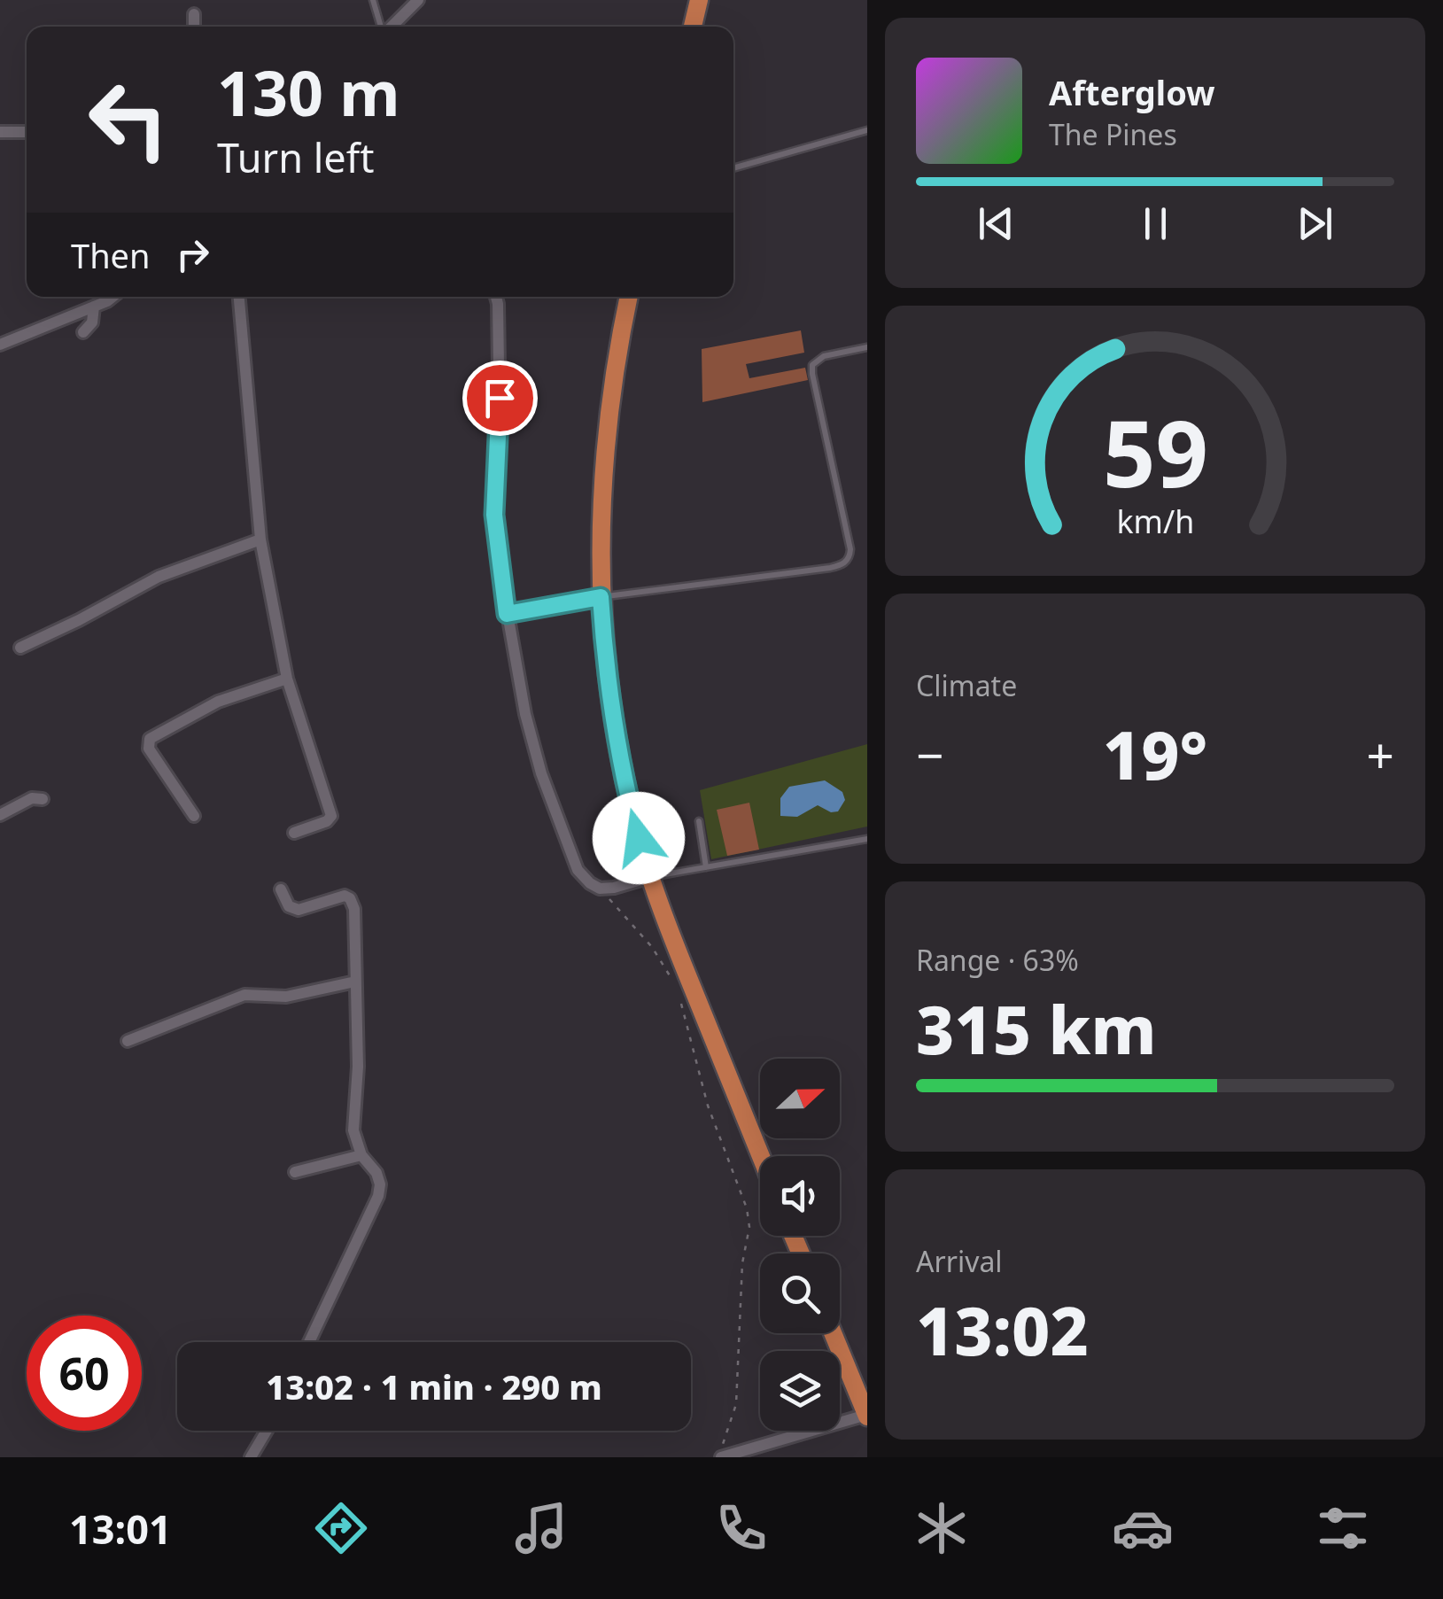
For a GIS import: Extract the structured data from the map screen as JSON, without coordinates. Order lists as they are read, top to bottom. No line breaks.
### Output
{"north":"right","page":{"turn":["130 m","Turn left"],"song":["Afterglow","The Pines"],"then":"Then","tile":["Climate",["Range · 63%","315 km"],["Arrival","13:02"]],"heat":["−","19°","+"],"limit":"60","trip":"13:02 · 1 min · 290 m","tabs":"13:01","gauge":["59","km/h"]}}
